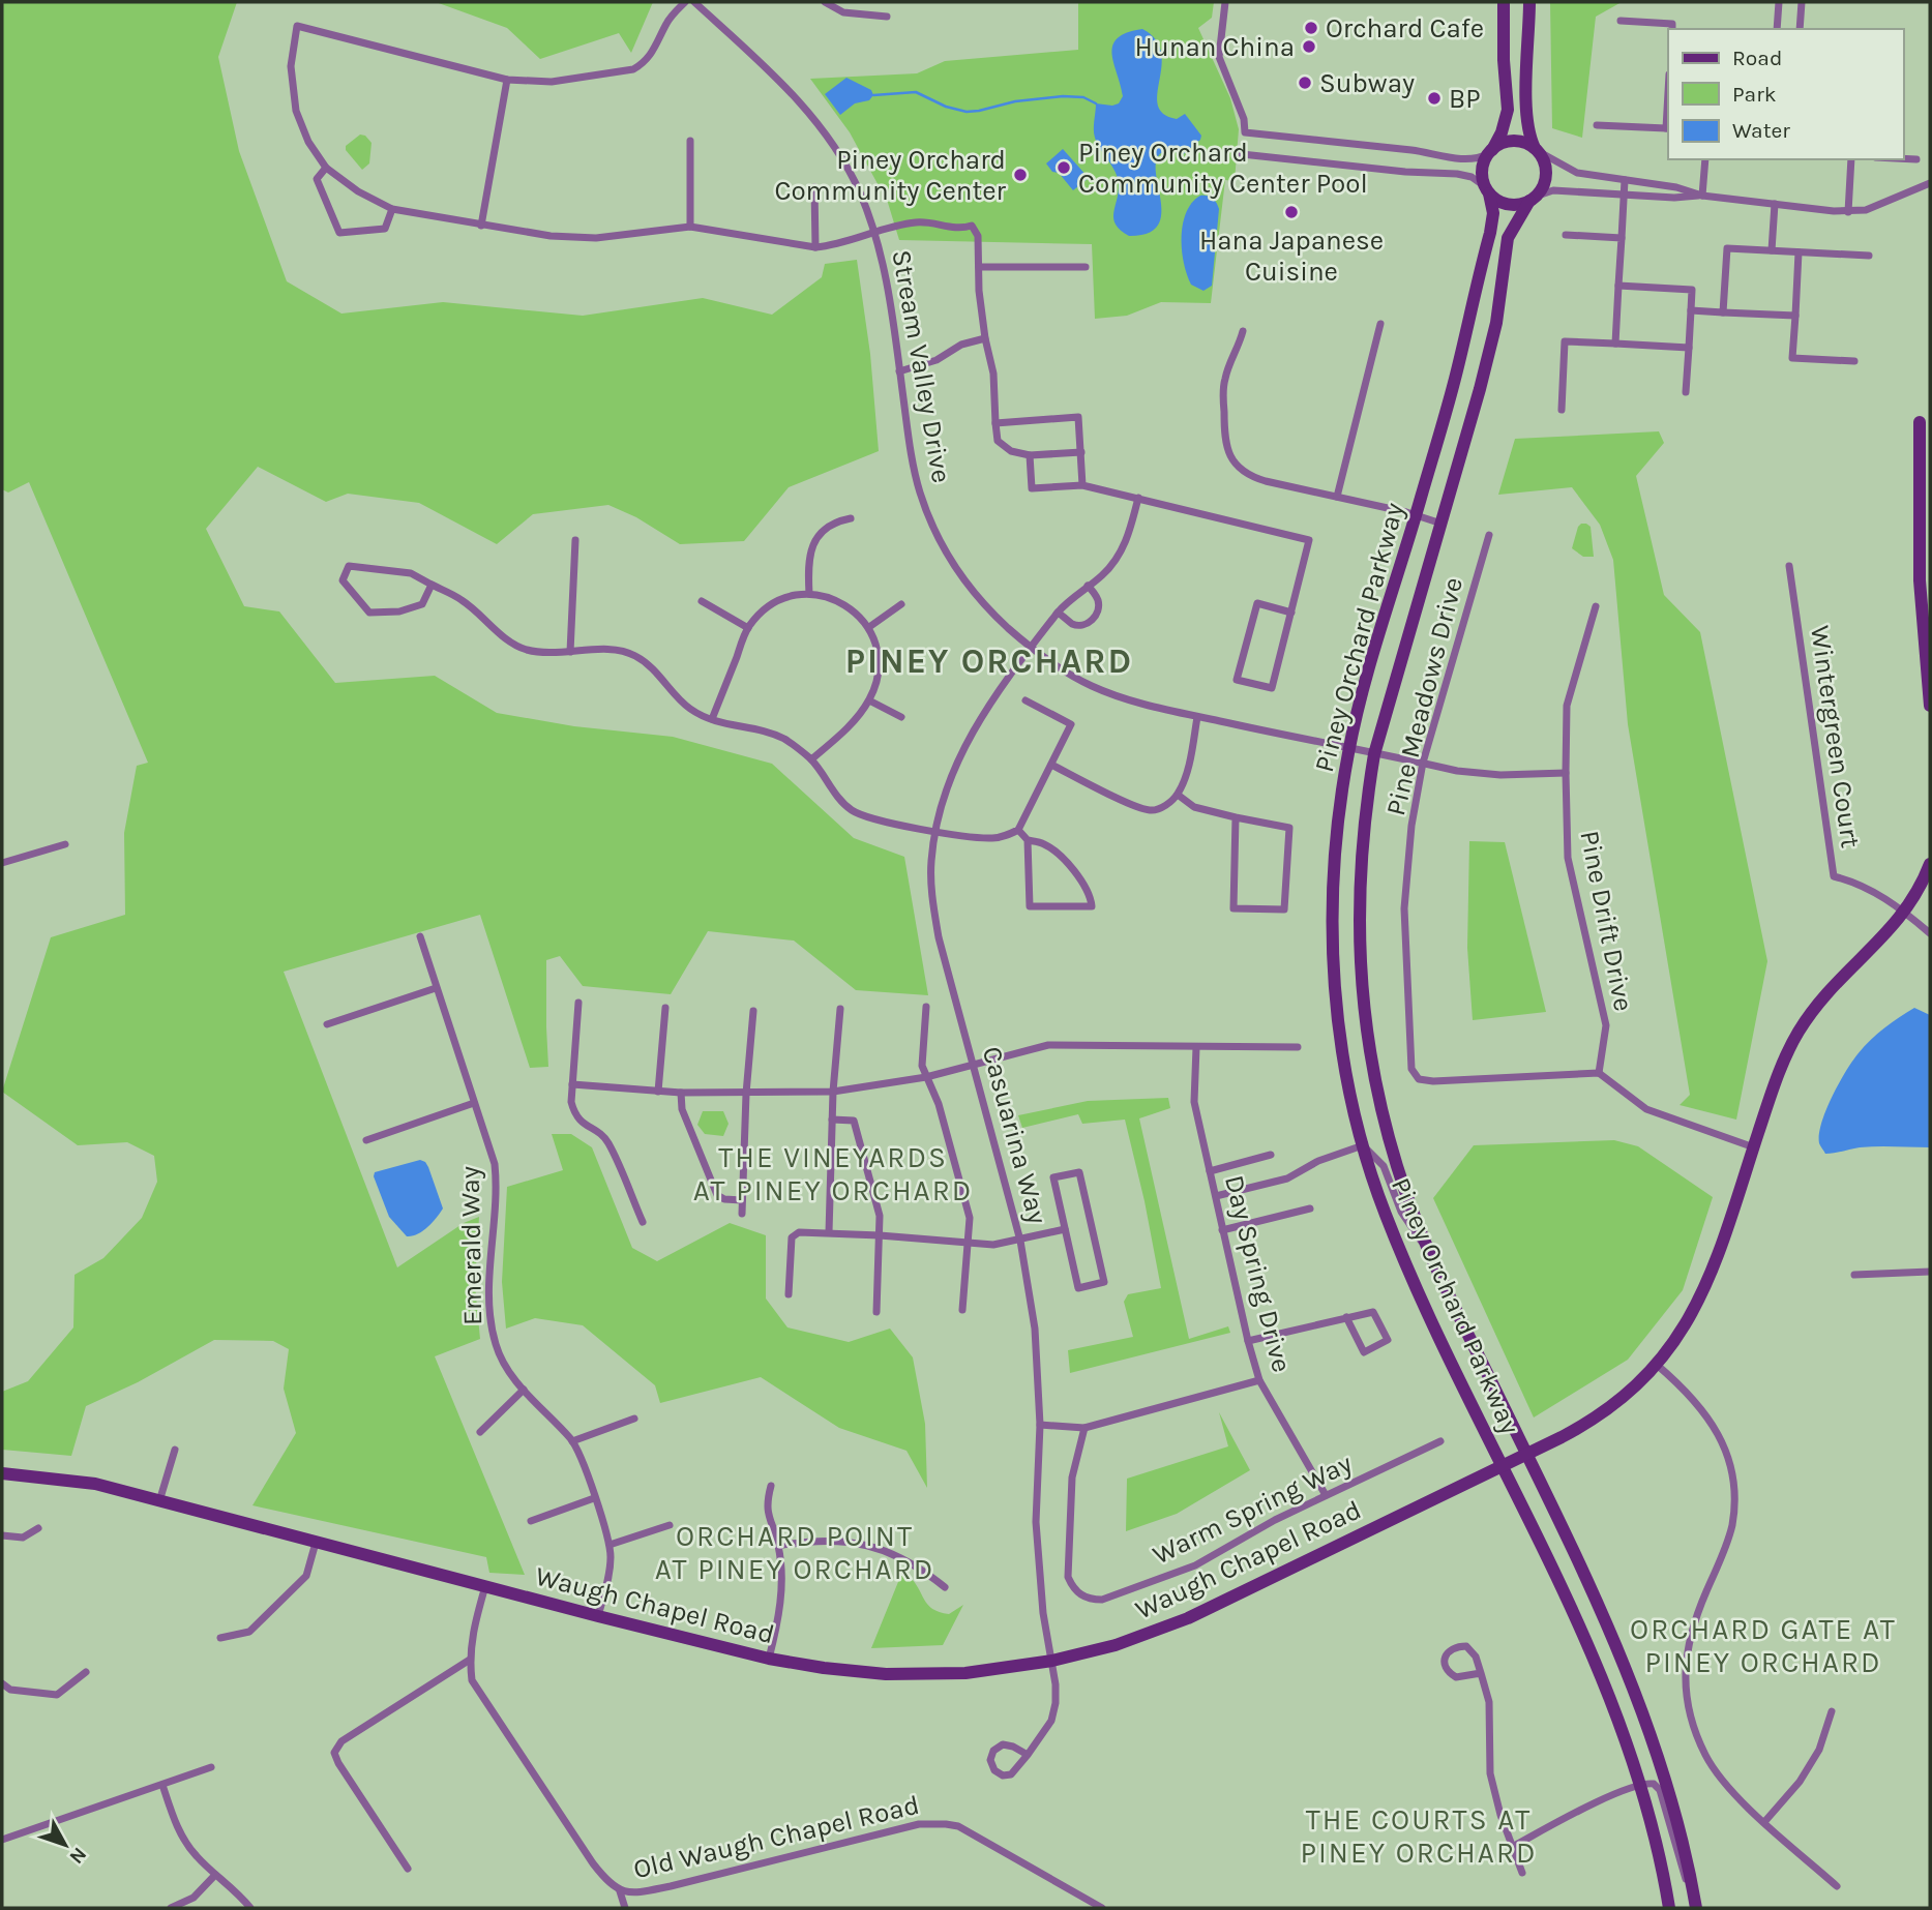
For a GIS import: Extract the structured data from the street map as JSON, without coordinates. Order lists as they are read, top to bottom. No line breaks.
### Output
{"streets":{"street":["Stream Valley Drive","Piney Orchard Parkway","Pine Meadows Drive","Wintergreen Court","Pine Drift Drive","Casuarina Way","Emerald Way","Day Spring Drive","Warm Spring Way","Waugh Chapel Road","Old Waugh Chapel Road"]},"crossings":[["Stream Valley Drive","Piney Orchard Parkway"],["Stream Valley Drive","Pine Meadows Drive"],["Stream Valley Drive","Pine Drift Drive"],["Stream Valley Drive","Casuarina Way"],["Piney Orchard Parkway","Waugh Chapel Road"],["Pine Meadows Drive","Pine Drift Drive"],["Wintergreen Court","Waugh Chapel Road"],["Casuarina Way","Waugh Chapel Road"],["Emerald Way","Waugh Chapel Road"],["Day Spring Drive","Warm Spring Way"],["Waugh Chapel Road","Old Waugh Chapel Road"]],"districts":["PINEY ORCHARD","THE VINEYARDS AT PINEY ORCHARD","ORCHARD POINT AT PINEY ORCHARD","ORCHARD GATE AT PINEY ORCHARD","THE COURTS AT PINEY ORCHARD"],"places":["Orchard Cafe","Hunan China","Subway","BP","Piney Orchard Community Center Pool","Piney Orchard Community Center","Hana Japanese Cuisine"],"legend":["Road","Park","Water"],"north":"bottom right"}
